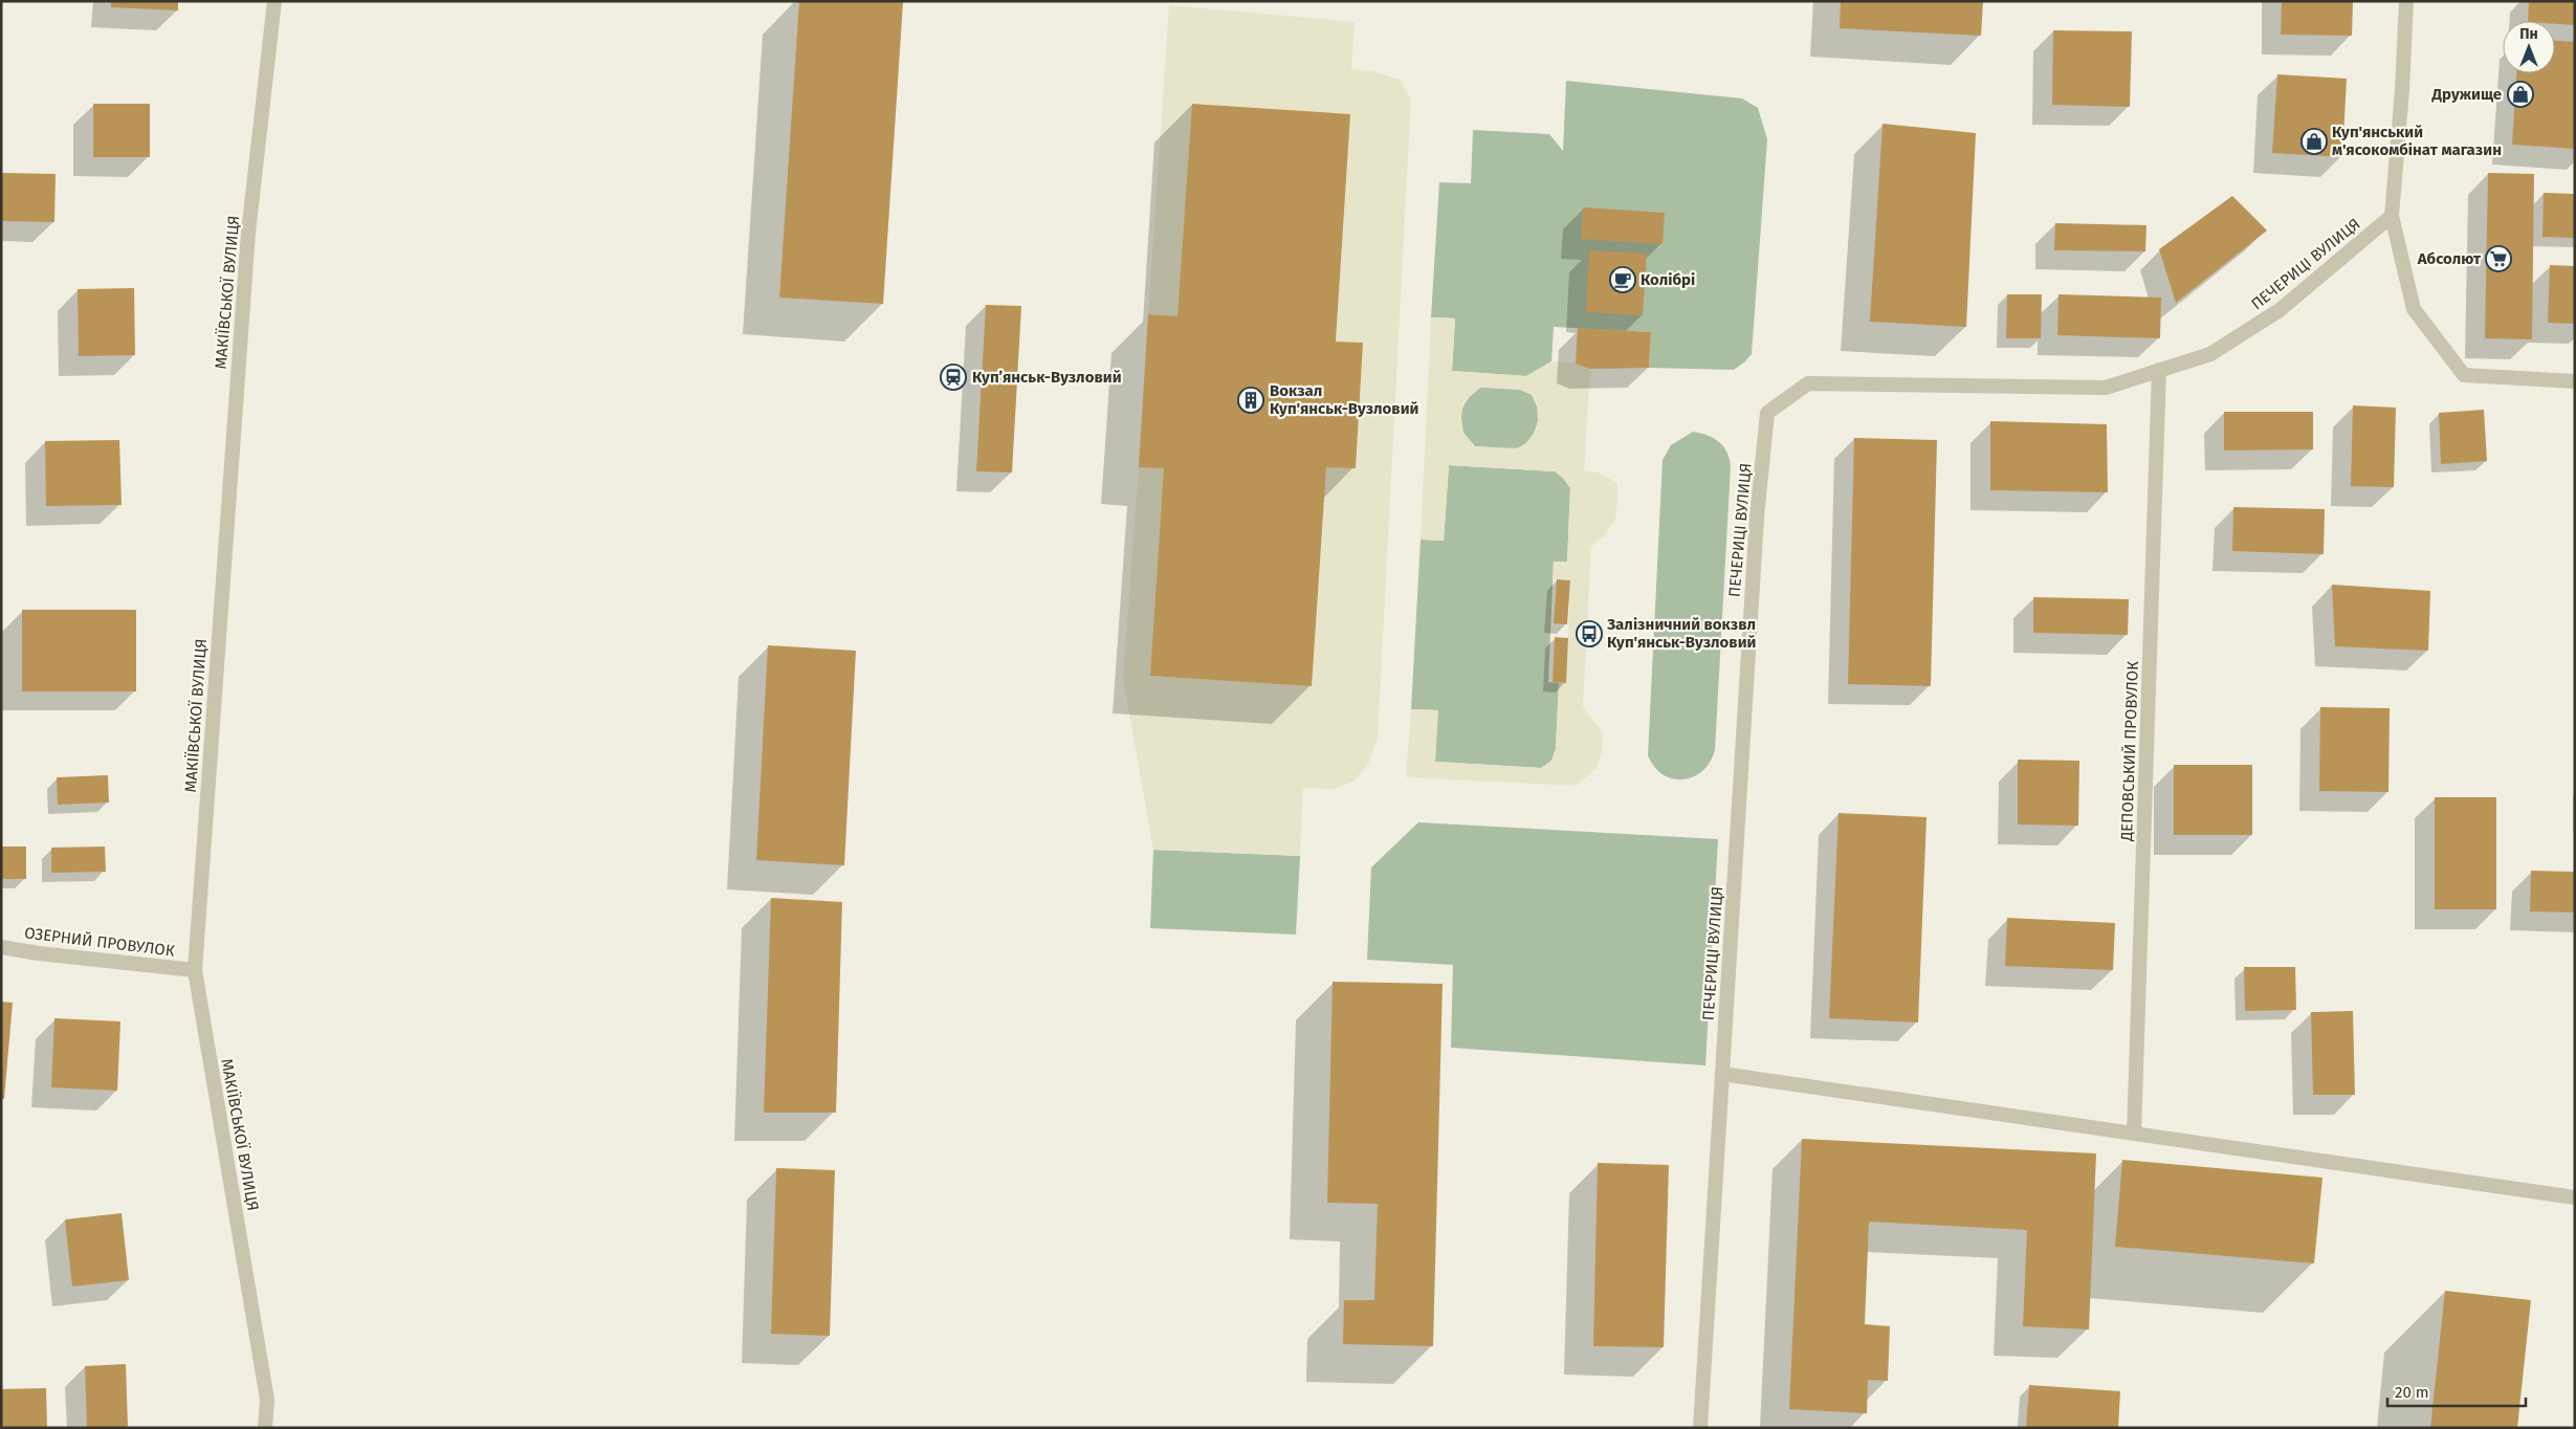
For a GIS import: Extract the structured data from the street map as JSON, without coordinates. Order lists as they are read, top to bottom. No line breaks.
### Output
{"streets":{"street":["ПЕЧЕРИЦІ ВУЛИЦЯ","МАКІЇВСЬКОЇ ВУЛИЦЯ","ДЕПОВСЬКИЙ ПРОВУЛОК","ОЗЕРНИЙ ПРОВУЛОК"]},"crossings":[["ПЕЧЕРИЦІ ВУЛИЦЯ","ДЕПОВСЬКИЙ ПРОВУЛОК"],["МАКІЇВСЬКОЇ ВУЛИЦЯ","ОЗЕРНИЙ ПРОВУЛОК"]],"places":{"shop":["Дружище","Куп'янський м'ясокомбінат магазин"],"supermarket":["Абсолют"],"cafe":["Колібрі"],"station":["Куп’янськ-Вузловий"],"building":["Вокзал Куп'янськ-Вузловий"],"bus stop":["Залізничний вокзвл Куп'янськ-Вузловий"]},"scale_bar":"20 m","north":"top"}
